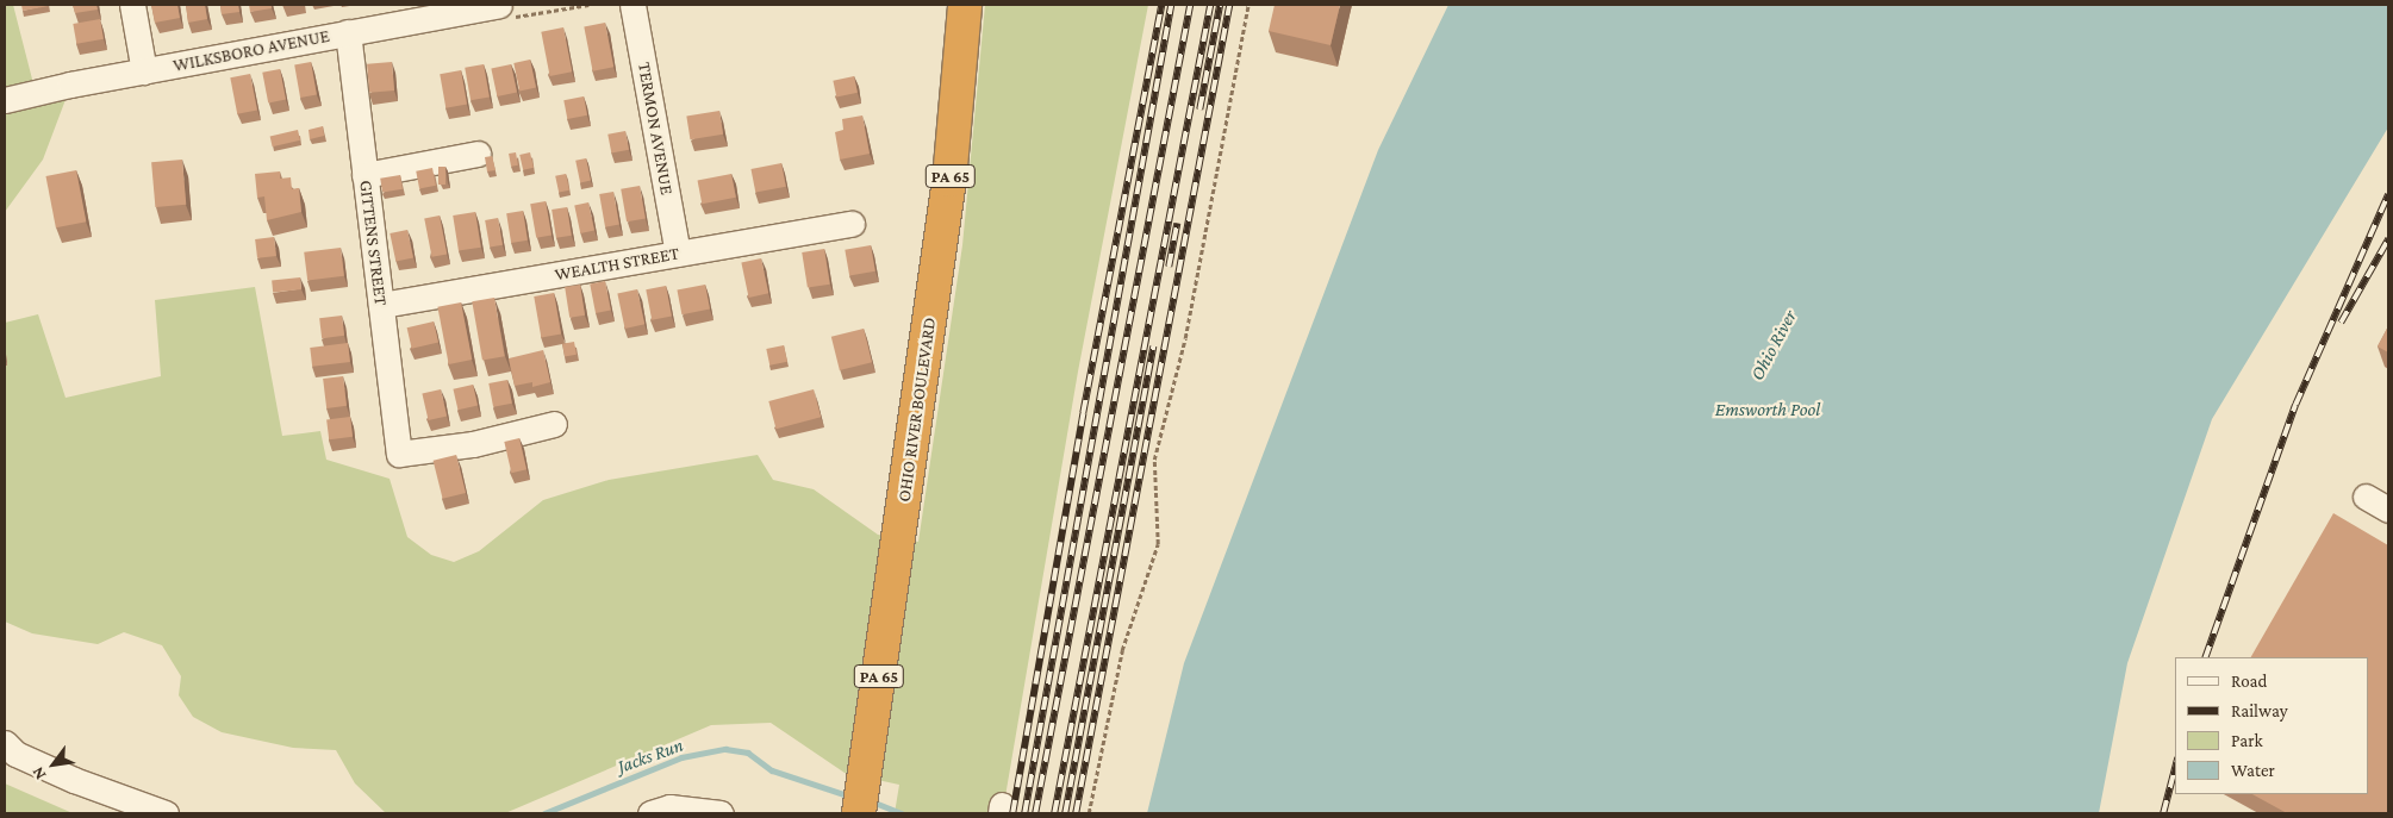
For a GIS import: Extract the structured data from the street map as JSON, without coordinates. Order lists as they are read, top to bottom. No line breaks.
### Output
{"streets":{"highway":["PA 65","OHIO RIVER BOULEVARD"],"street":["WILKSBORO AVENUE","TERMON AVENUE","GITTENS STREET","WEALTH STREET"]},"crossings":[["WILKSBORO AVENUE","GITTENS STREET"],["TERMON AVENUE","WEALTH STREET"],["GITTENS STREET","WEALTH STREET"]],"water":["Ohio River","Emsworth Pool","Jacks Run"],"legend":["Road","Railway","Park","Water"],"north":"bottom left"}
